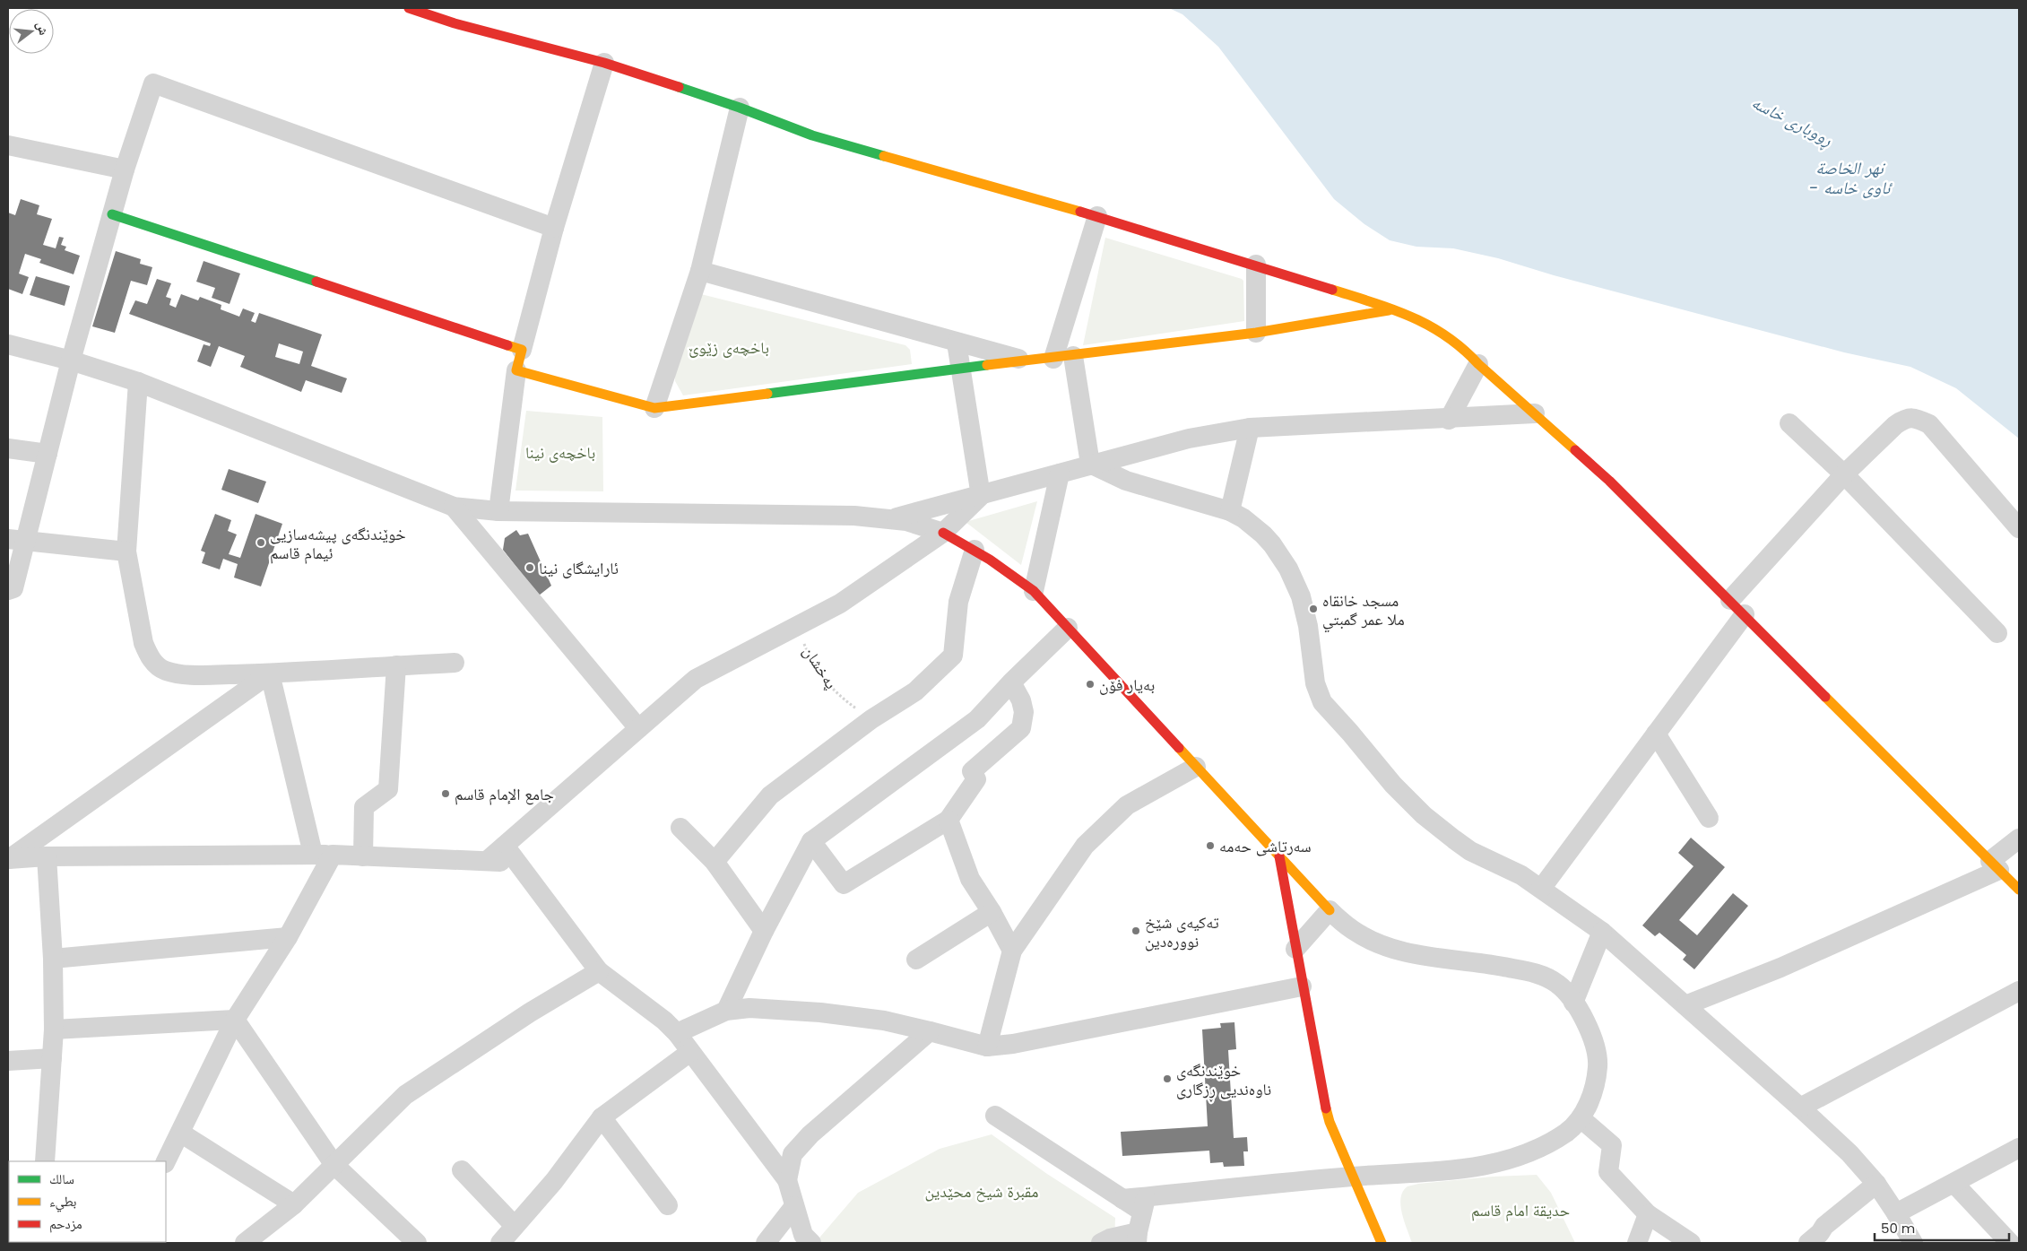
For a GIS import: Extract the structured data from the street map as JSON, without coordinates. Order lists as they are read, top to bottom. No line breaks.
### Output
{"streets":{"path":["پەخشان"]},"water":["ڕووباری خاسە","نهر الخاصة - ئاوی خاسە"],"parks":["باخچەی زێوێ","باخچەی نینا","مقبرة شيخ محێدین","حديقة امام قاسم"],"places":["خوێندنگەی پیشەسازیی ئیمام قاسم","ئارایشگای نینا","مسجد خانقاه ملا عمر گمبتي","بەیار فۆن","جامع الإمام قاسم","سەرتاشی حەمە","تەکیەی شێخ نوورەدین","خوێندنگەی ناوەندیی ڕزگاری"],"legend":["سالك","بطيء","مزدحم"],"scale_bar":"50 m","north":"right"}
